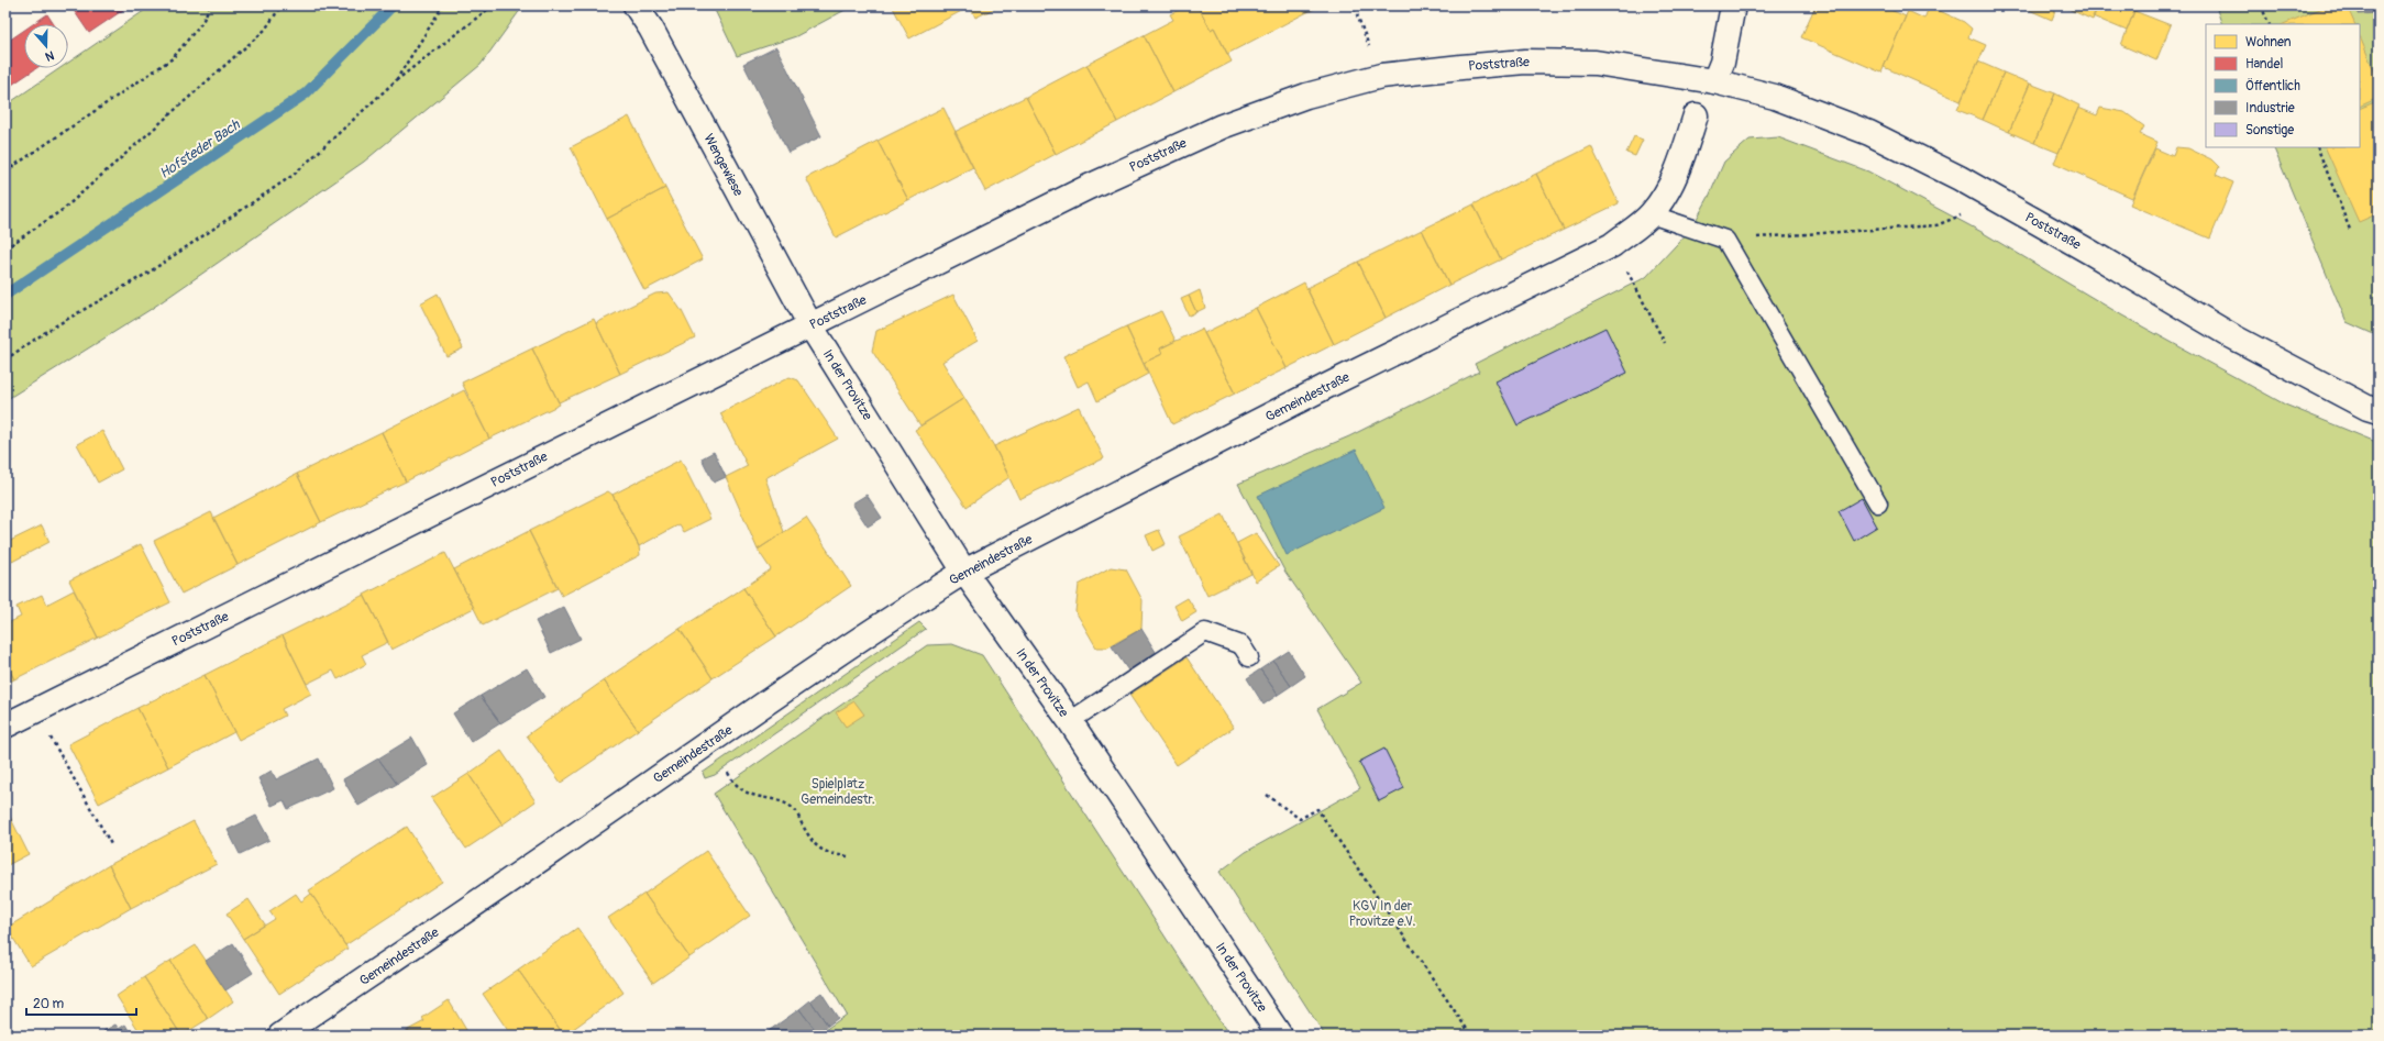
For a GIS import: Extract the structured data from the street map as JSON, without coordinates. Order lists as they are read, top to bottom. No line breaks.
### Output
{"streets":{"street":["Poststraße","Wengewiese","In der Provitze","Gemeindestraße"]},"crossings":[["Poststraße","Wengewiese"],["Poststraße","In der Provitze"],["Wengewiese","In der Provitze"],["In der Provitze","Gemeindestraße"]],"water":["Hofsteder Bach"],"parks":["Spielplatz Gemeindestr.","KGV In der Provitze e.V."],"legend":["Wohnen","Handel","Öffentlich","Industrie","Sonstige"],"scale_bar":"20 m","north":"bottom"}
